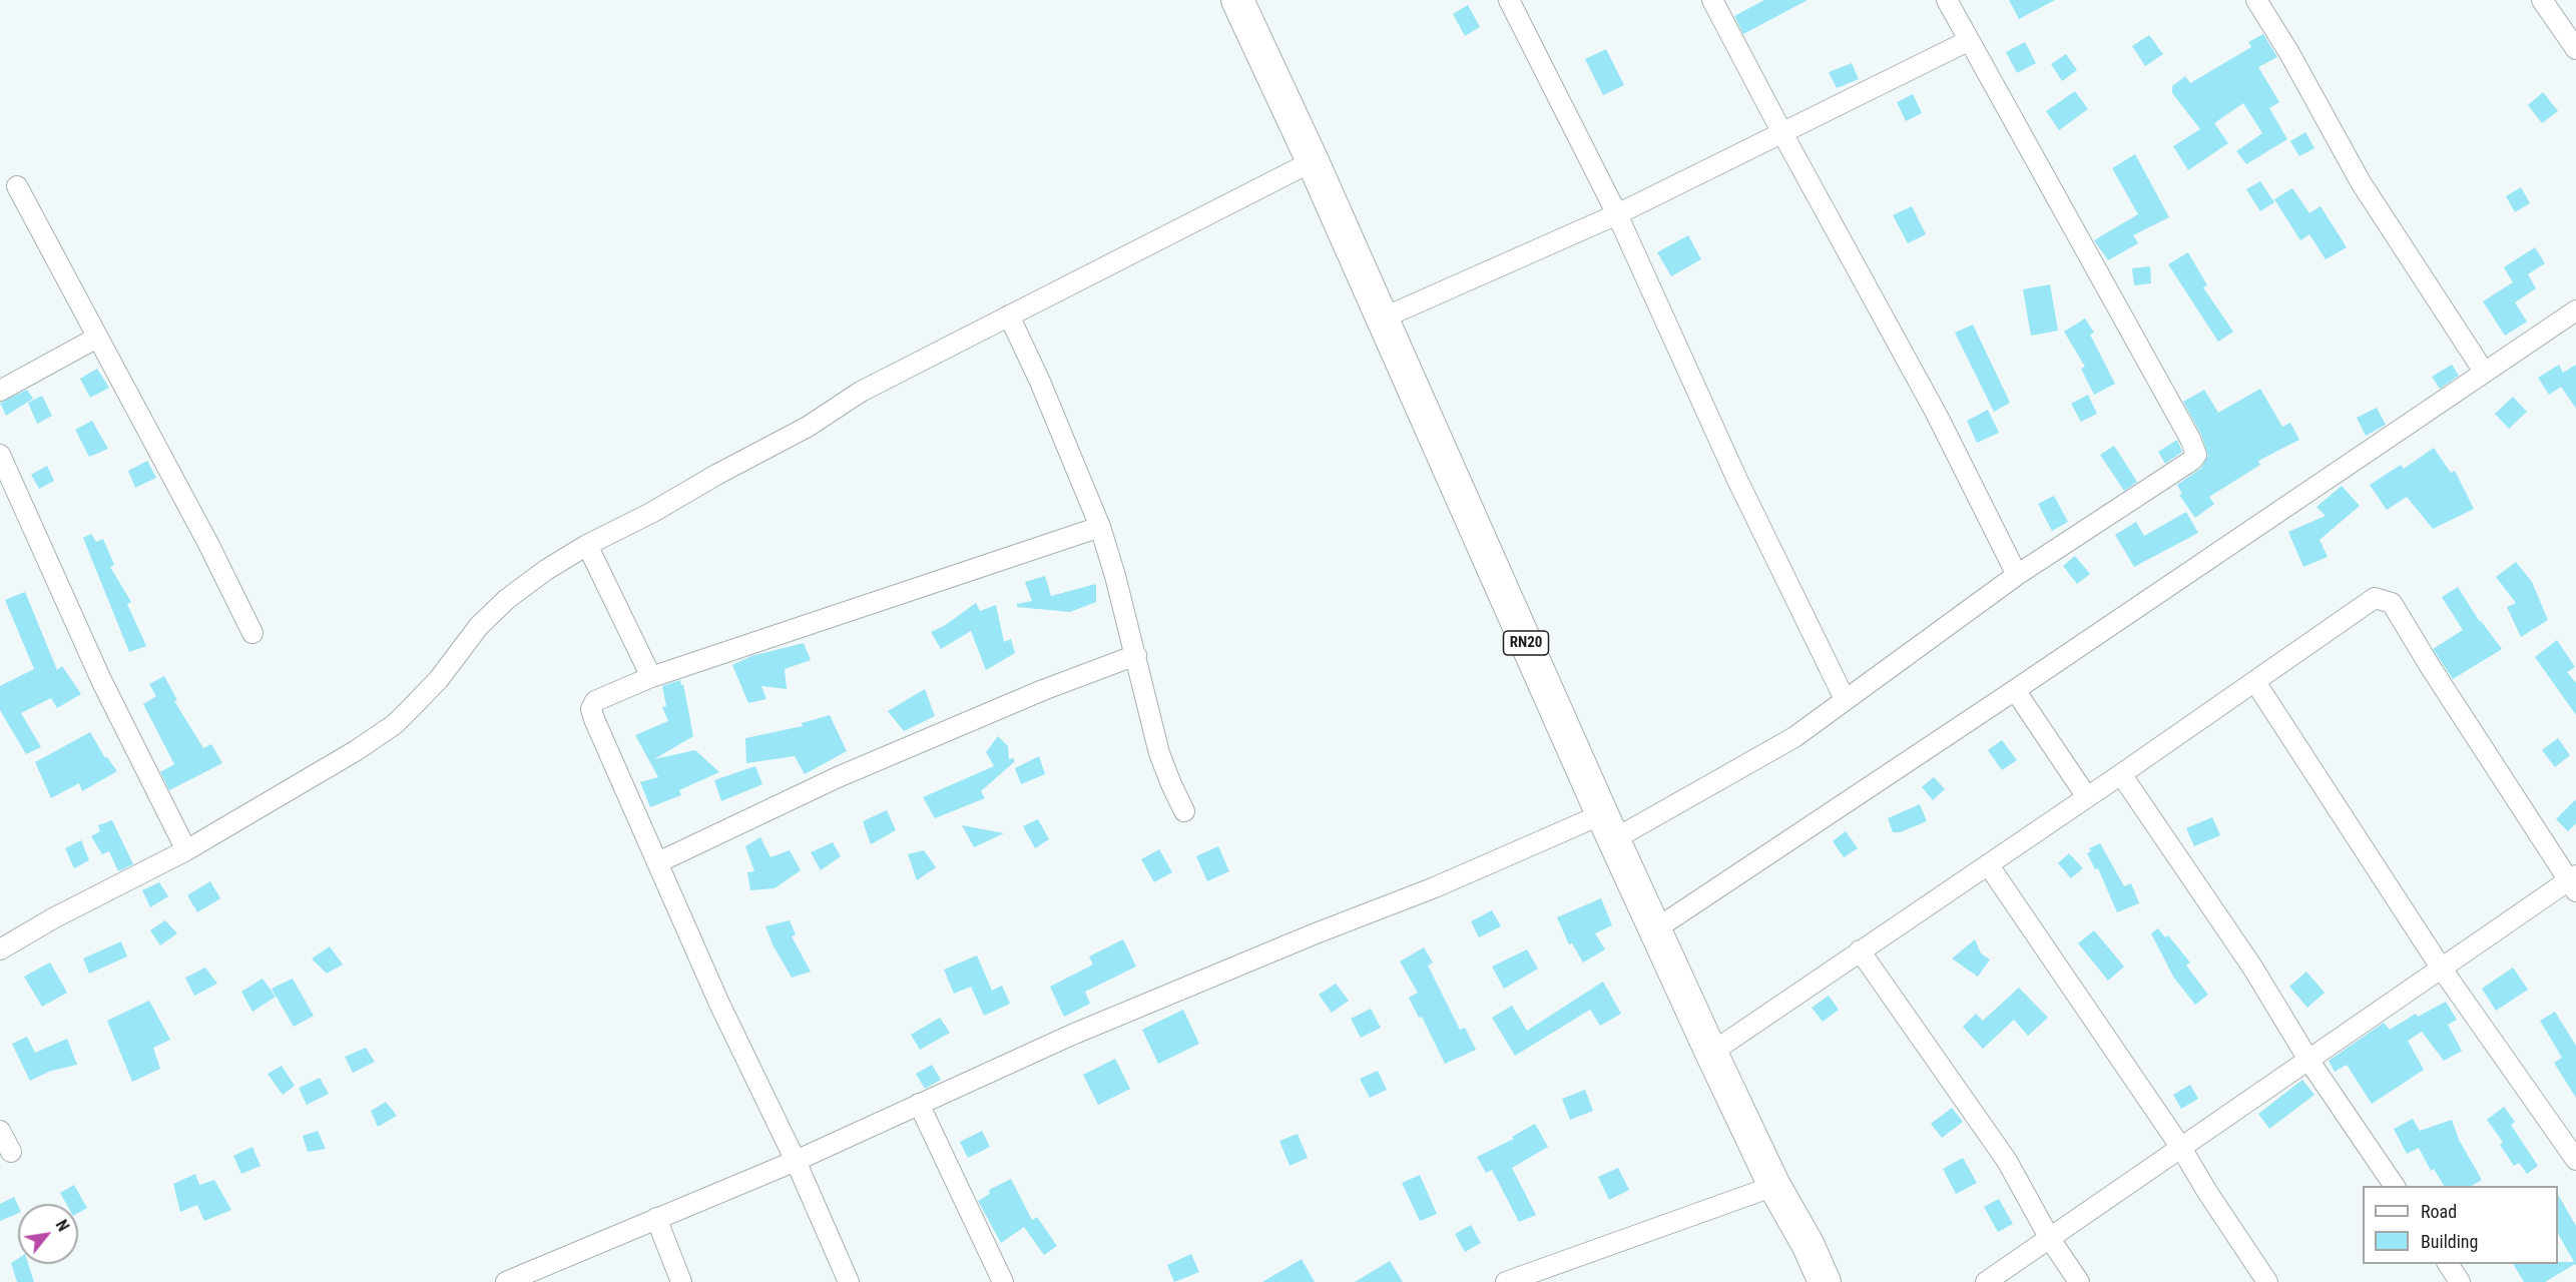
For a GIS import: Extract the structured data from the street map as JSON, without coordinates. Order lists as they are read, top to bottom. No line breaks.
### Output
{"streets":{"main road":["RN20"]},"legend":["Road","Building"],"north":"top right"}
